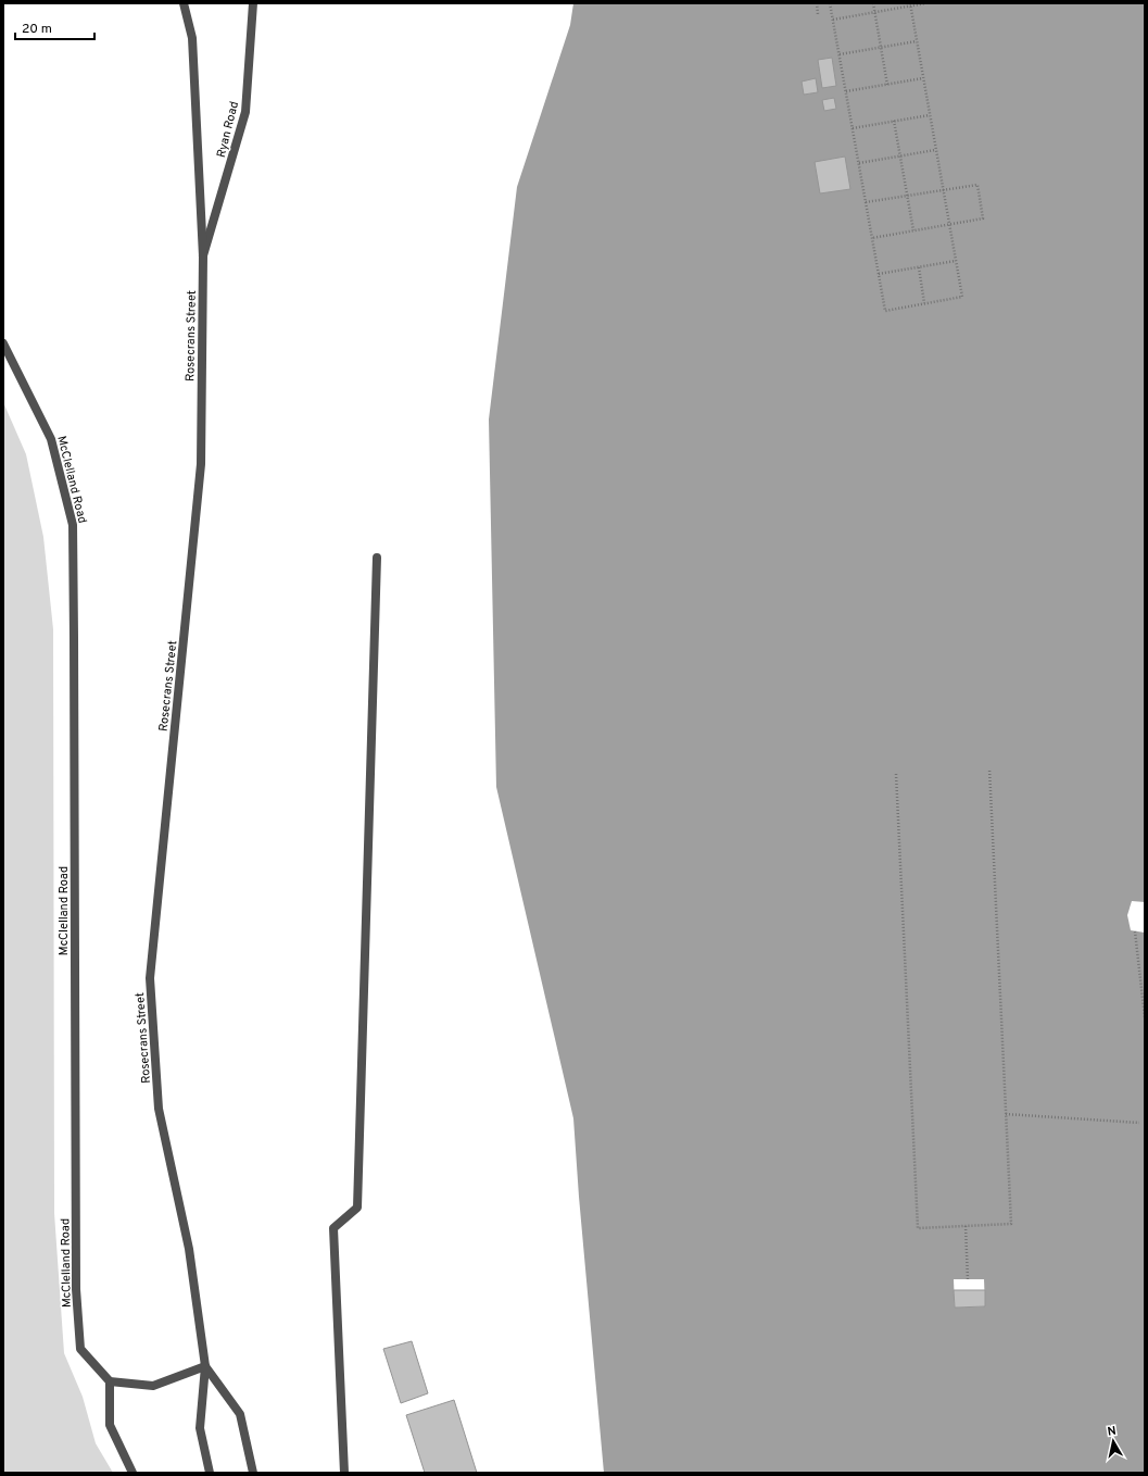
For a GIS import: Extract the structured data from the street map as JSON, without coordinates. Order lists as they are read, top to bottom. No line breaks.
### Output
{"streets":{"street":["Ryan Road","Rosecrans Street","McClelland Road"]},"crossings":[["Ryan Road","Rosecrans Street"]],"scale_bar":"20 m","north":"top"}
